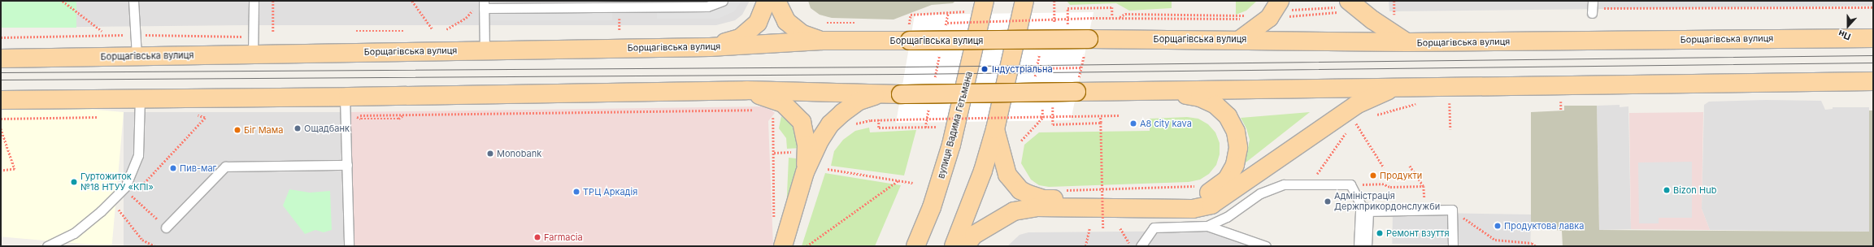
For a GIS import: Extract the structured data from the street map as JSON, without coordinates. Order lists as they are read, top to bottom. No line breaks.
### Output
{"streets":{"main road":["Борщагівська вулиця","вулиця Вадима Гетьмана"]},"places":["Індустріальна","A8 city kava","Ощадбанк","Біг Мама","Monobank","Пив-маг","Продукти","Гуртожиток №18 НТУУ «КПІ»","Bizon Hub","ТРЦ Аркадія","Адміністрація Держприкордонслужби","Продуктова лавка","Ремонт взуття","Farmacia"],"north":"bottom"}
